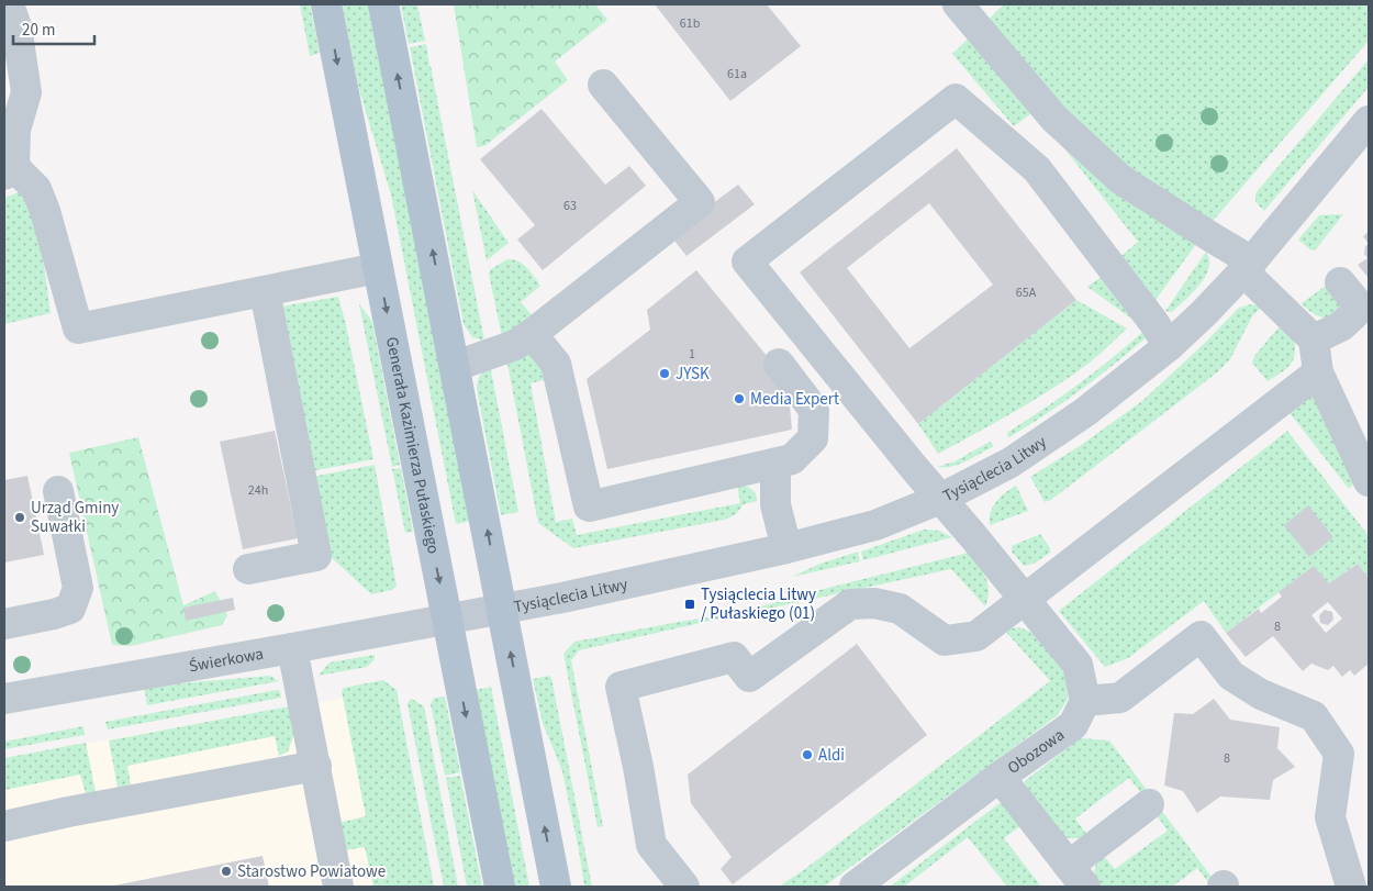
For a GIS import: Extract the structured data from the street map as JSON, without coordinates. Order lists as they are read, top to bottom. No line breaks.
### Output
{"streets":{"main road":["Generała Kazimierza Pułaskiego"],"street":["Tysiąclecia Litwy","Świerkowa","Obozowa"]},"crossings":[["Generała Kazimierza Pułaskiego","Tysiąclecia Litwy"],["Generała Kazimierza Pułaskiego","Świerkowa"],["Tysiąclecia Litwy","Świerkowa"]],"places":{"other":["JYSK","Media Expert","Urząd Gminy Suwałki","Aldi","Starostwo Powiatowe"],"transit":["Tysiąclecia Litwy / Pułaskiego (01)"]},"house_numbers":["61b","61a","63","65A","1","24h","8","8"],"scale_bar":"20 m"}
